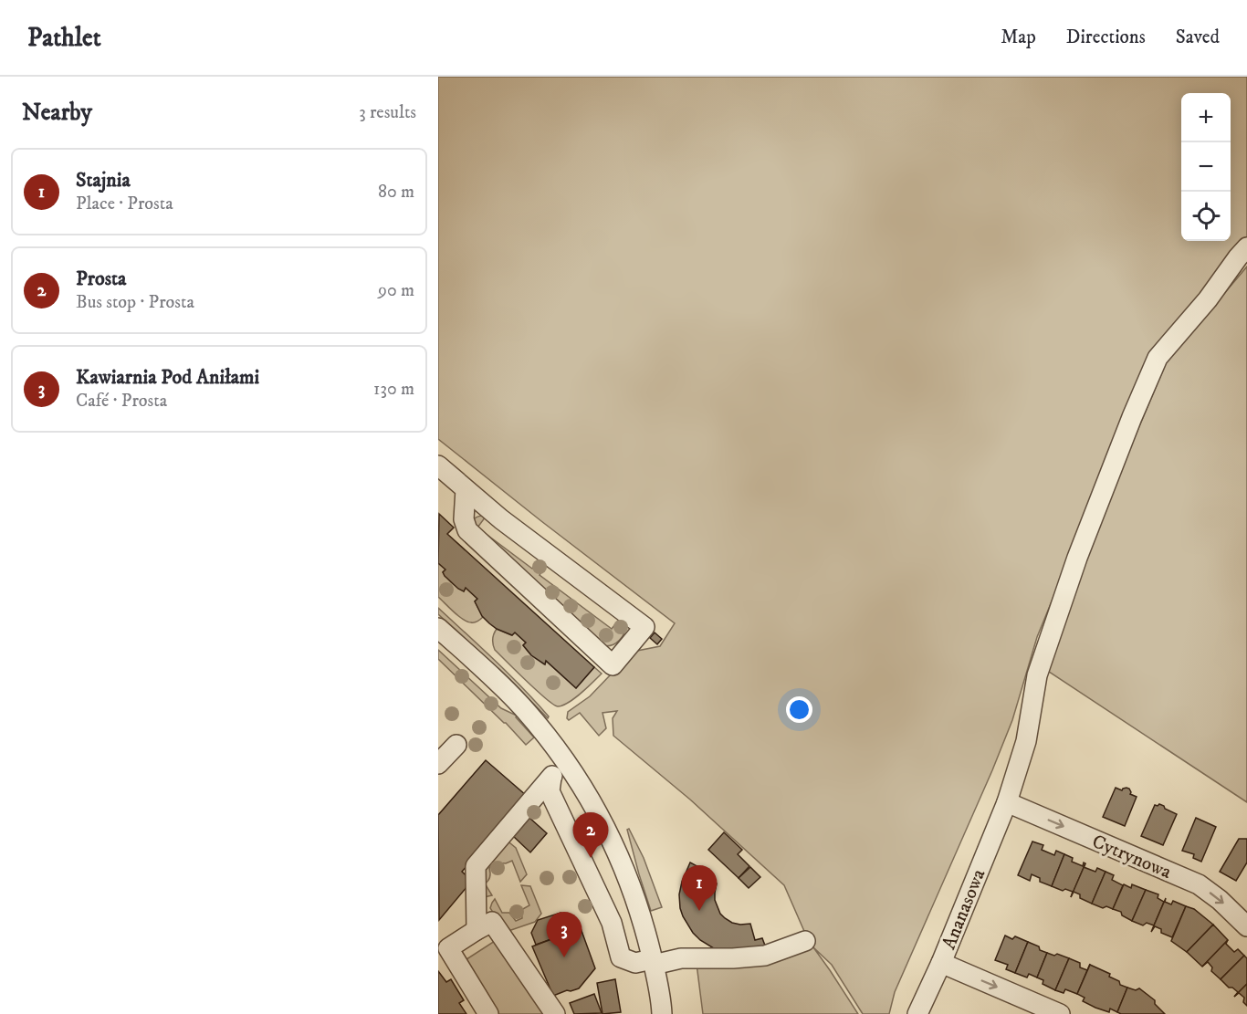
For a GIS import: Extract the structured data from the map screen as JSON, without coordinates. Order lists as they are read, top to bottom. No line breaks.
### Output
{"streets":{"street":["Cytrynowa","Ananasowa"]},"crossings":[["Cytrynowa","Ananasowa"]],"one_way":["Cytrynowa"],"page":{"header":"Pathlet","nav":["Map","Directions","Saved"],"heading":["Nearby","3 results"],"map_buttons":["+","−"],"list":[{"mark":"1","name":"Stajnia","note":"Place · Prosta","value":"80 m"},{"mark":"2","name":"Prosta","note":"Bus stop · Prosta","value":"90 m"},{"mark":"3","name":"Kawiarnia Pod Aniłami","note":"Café · Prosta","value":"130 m"}],"pins":["2","1","3"]}}
